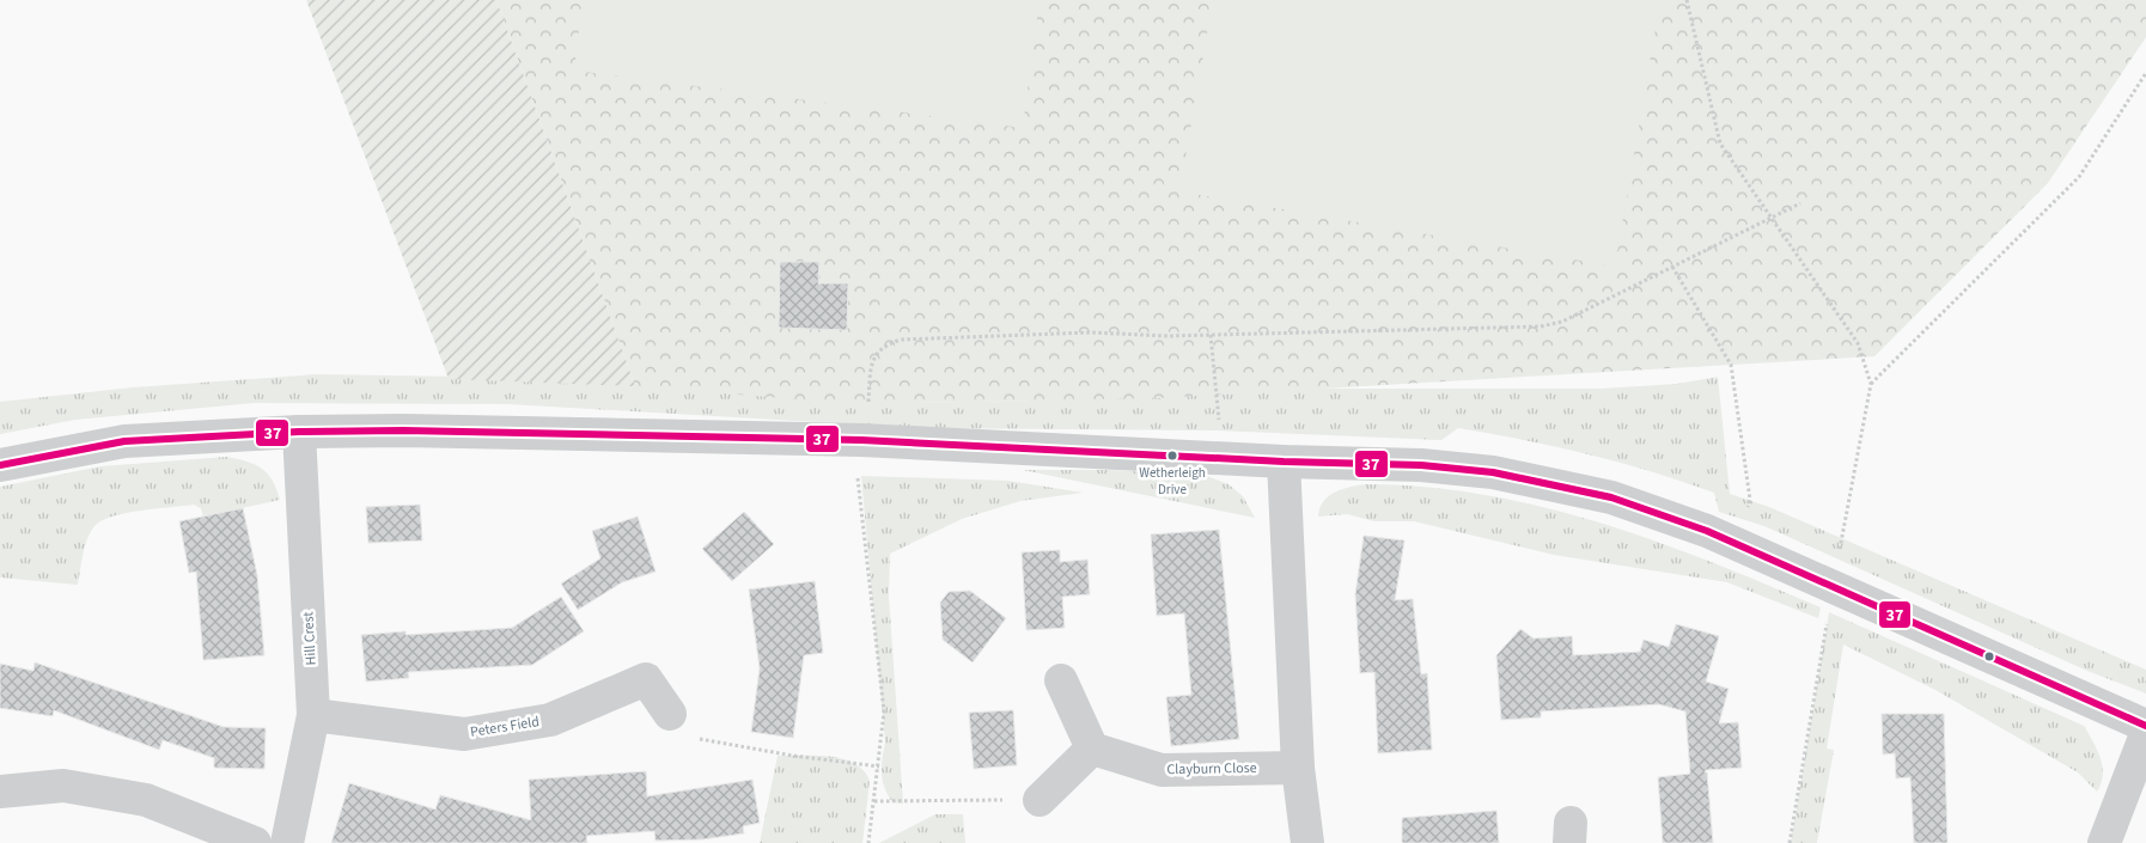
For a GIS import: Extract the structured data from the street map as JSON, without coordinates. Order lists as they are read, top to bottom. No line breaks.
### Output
{"streets":{"street":["Hill Crest","Peters Field","Clayburn Close"]},"crossings":[["Hill Crest","Peters Field"]],"places":["Wetherleigh Drive"],"lines":["transit line 37"]}
